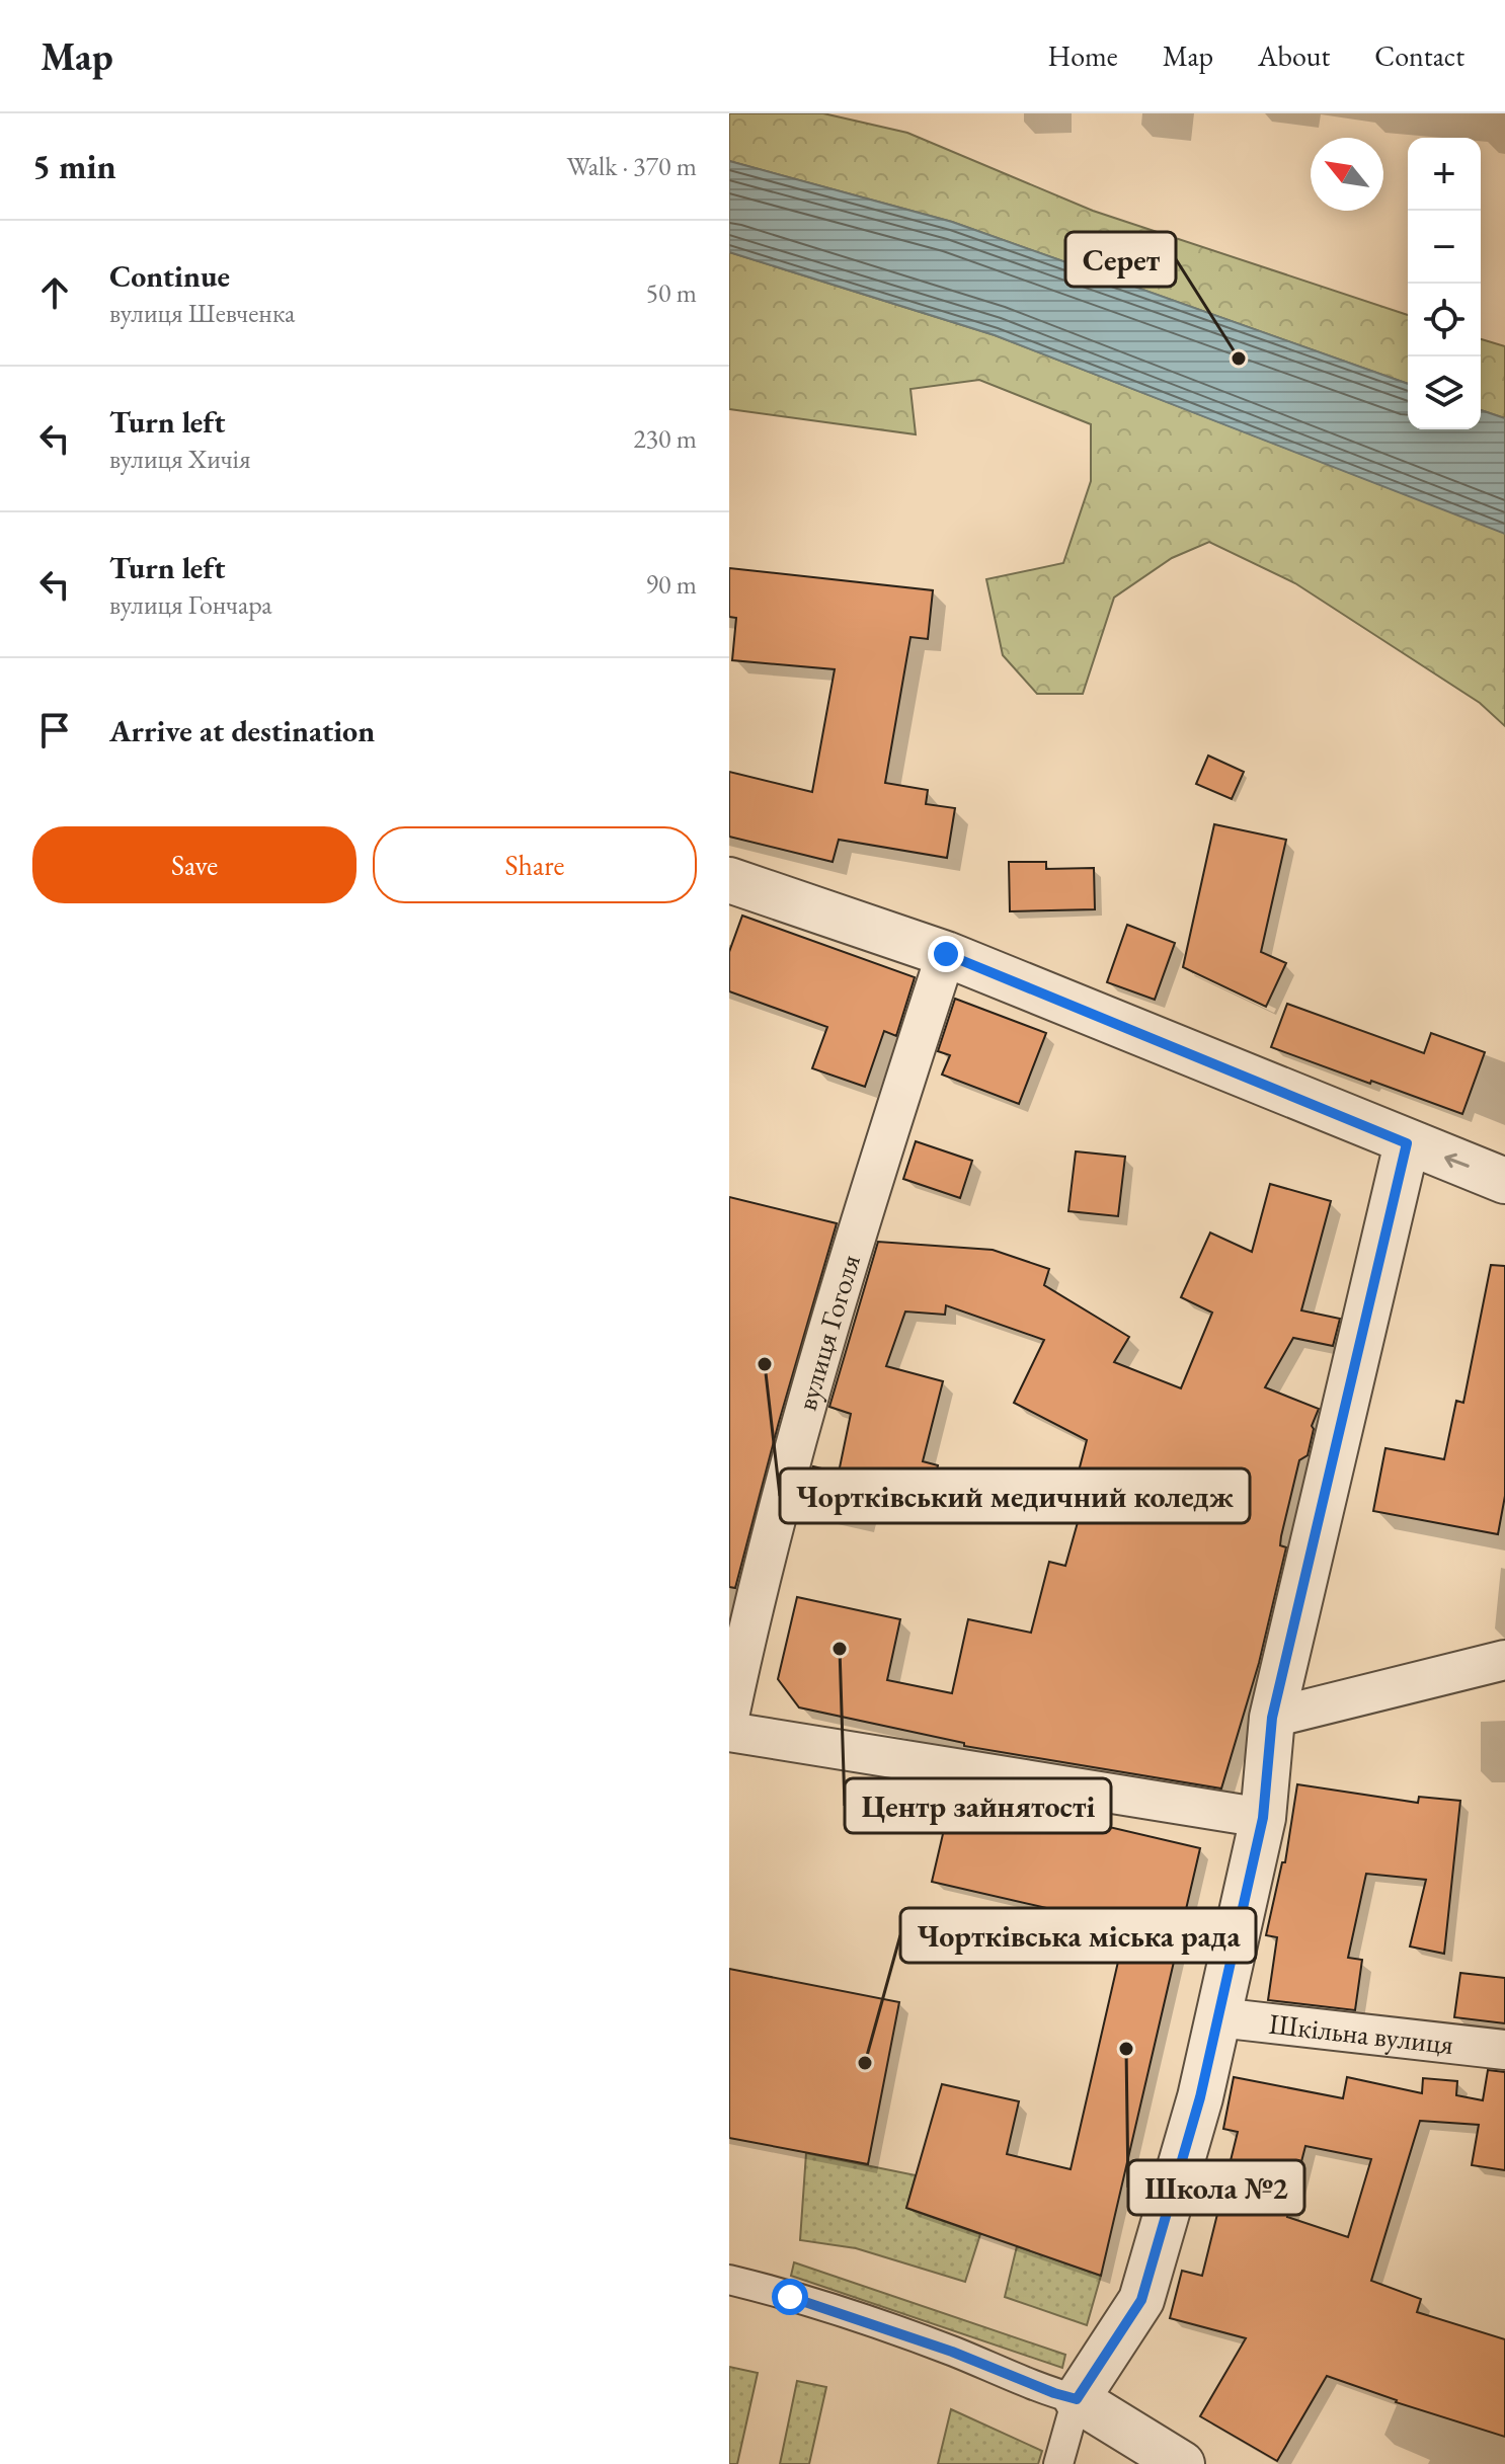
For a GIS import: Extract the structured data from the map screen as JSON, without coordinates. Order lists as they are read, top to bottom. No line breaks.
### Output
{"streets":{"street":["вулиця Гоголя","Шкільна вулиця"]},"places":["Серет","Чортківський медичний коледж","Центр зайнятості","Школа №2","Чортківська міська рада"],"north":"top left","page":{"header":"Map","nav":["Home","Map","About","Contact"],"heading":["5 min","Walk · 370 m"],"map_buttons":["+","−"],"list":[["Continue","вулиця Шевченка","50 m"],["Turn left","вулиця Хичія","230 m"],["Turn left","вулиця Гончара","90 m"],"Arrive at destination"],"buttons":["Save","Share"]}}
